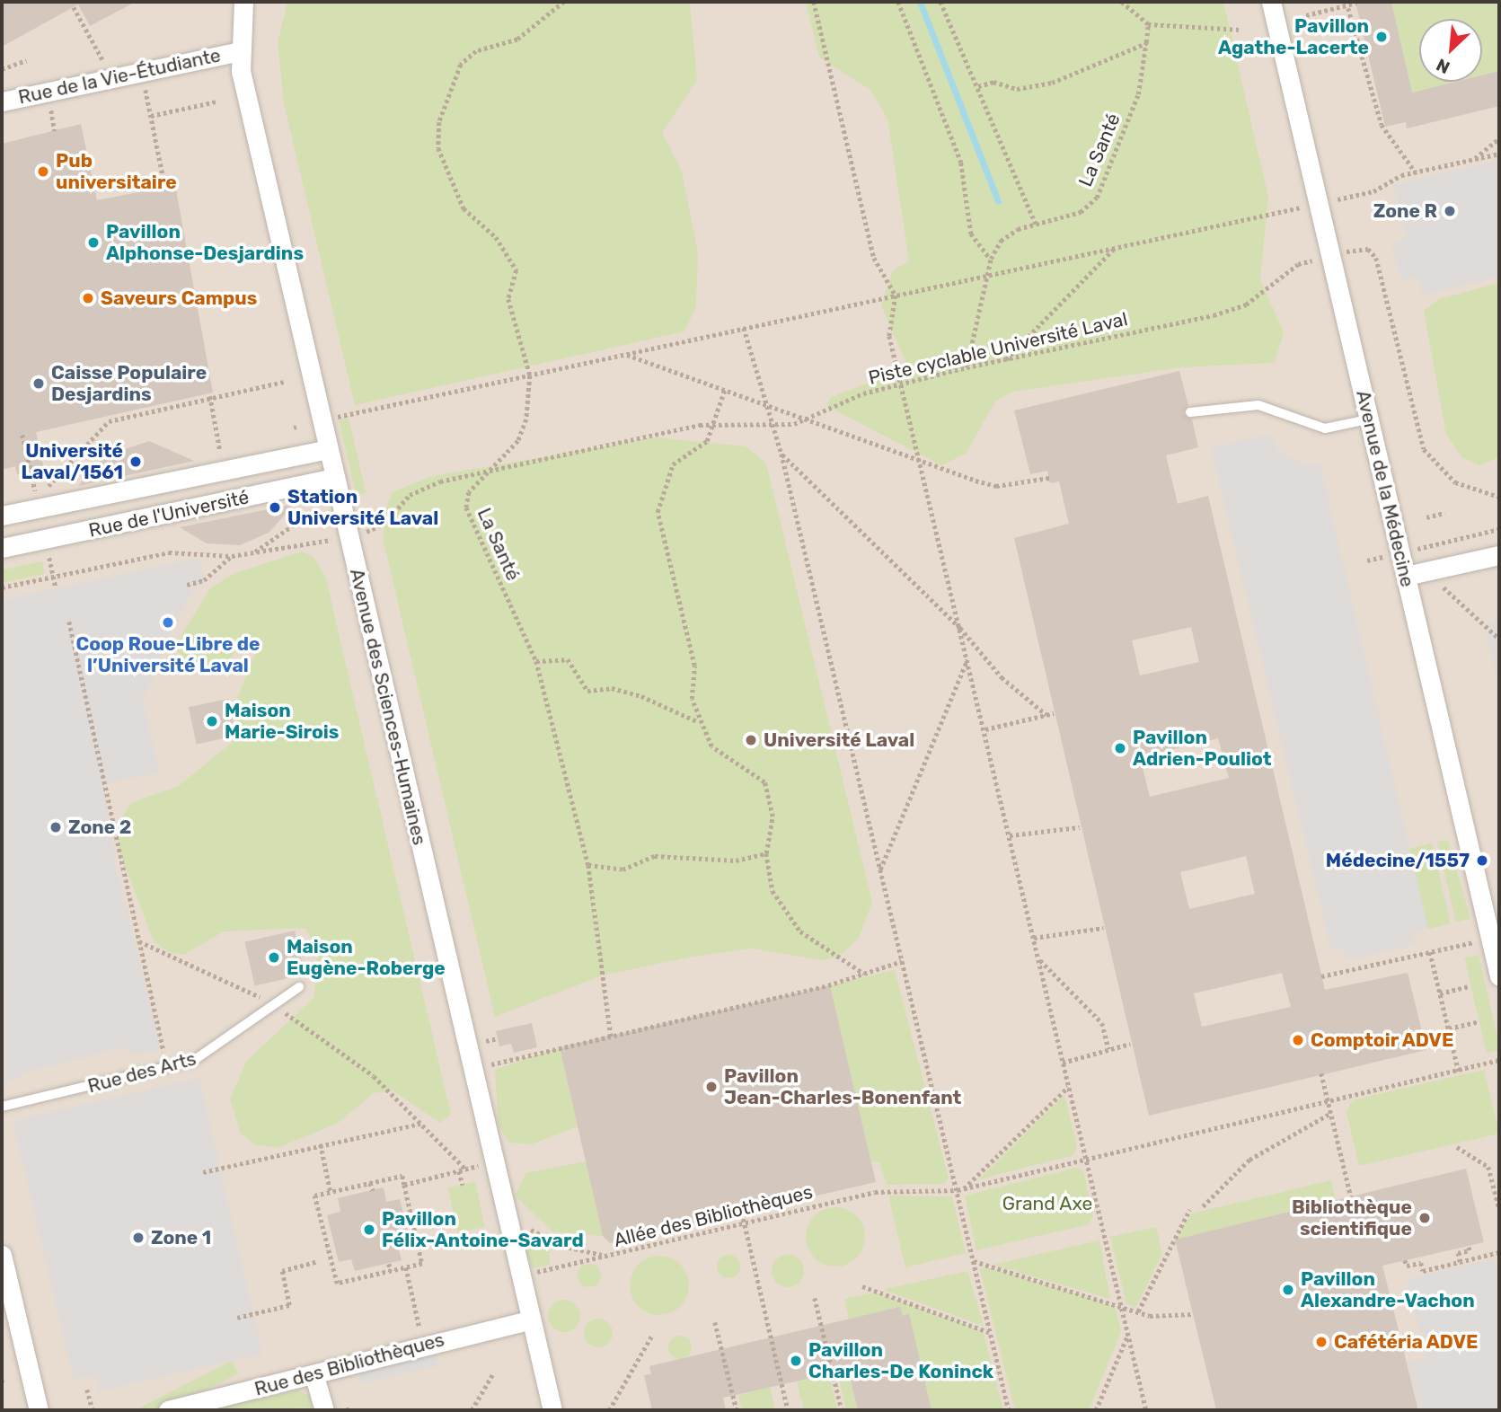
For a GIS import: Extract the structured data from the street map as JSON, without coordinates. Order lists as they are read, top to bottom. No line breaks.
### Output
{"streets":{"street":["Rue de la Vie-Étudiante","Avenue de la Médecine","Rue de l'Université","Avenue des Sciences-Humaines","Rue des Bibliothèques"],"lane":["Rue des Arts"],"path":["La Santé","Piste cyclable Université Laval","Allée des Bibliothèques"]},"crossings":[["Rue de la Vie-Étudiante","Avenue des Sciences-Humaines"],["La Santé","Piste cyclable Université Laval"],["Rue de l'Université","Avenue des Sciences-Humaines"],["Avenue des Sciences-Humaines","Allée des Bibliothèques"],["Avenue des Sciences-Humaines","Rue des Bibliothèques"]],"parks":["Grand Axe"],"places":["Pavillon Agathe-Lacerte","Pub universitaire","Zone R","Pavillon Alphonse-Desjardins","Saveurs Campus","Caisse Populaire Desjardins","Université Laval/1561","Station Université Laval","Coop Roue-Libre de l’Université Laval","Maison Marie-Sirois","Université Laval","Pavillon Adrien-Pouliot","Zone 2","Médecine/1557","Maison Eugène-Roberge","Comptoir ADVE","Pavillon Jean-Charles-Bonenfant","Bibliothèque scientifique","Pavillon Félix-Antoine-Savard","Zone 1","Pavillon Alexandre-Vachon","Cafétéria ADVE","Pavillon Charles-De Koninck"],"north":"bottom left"}
